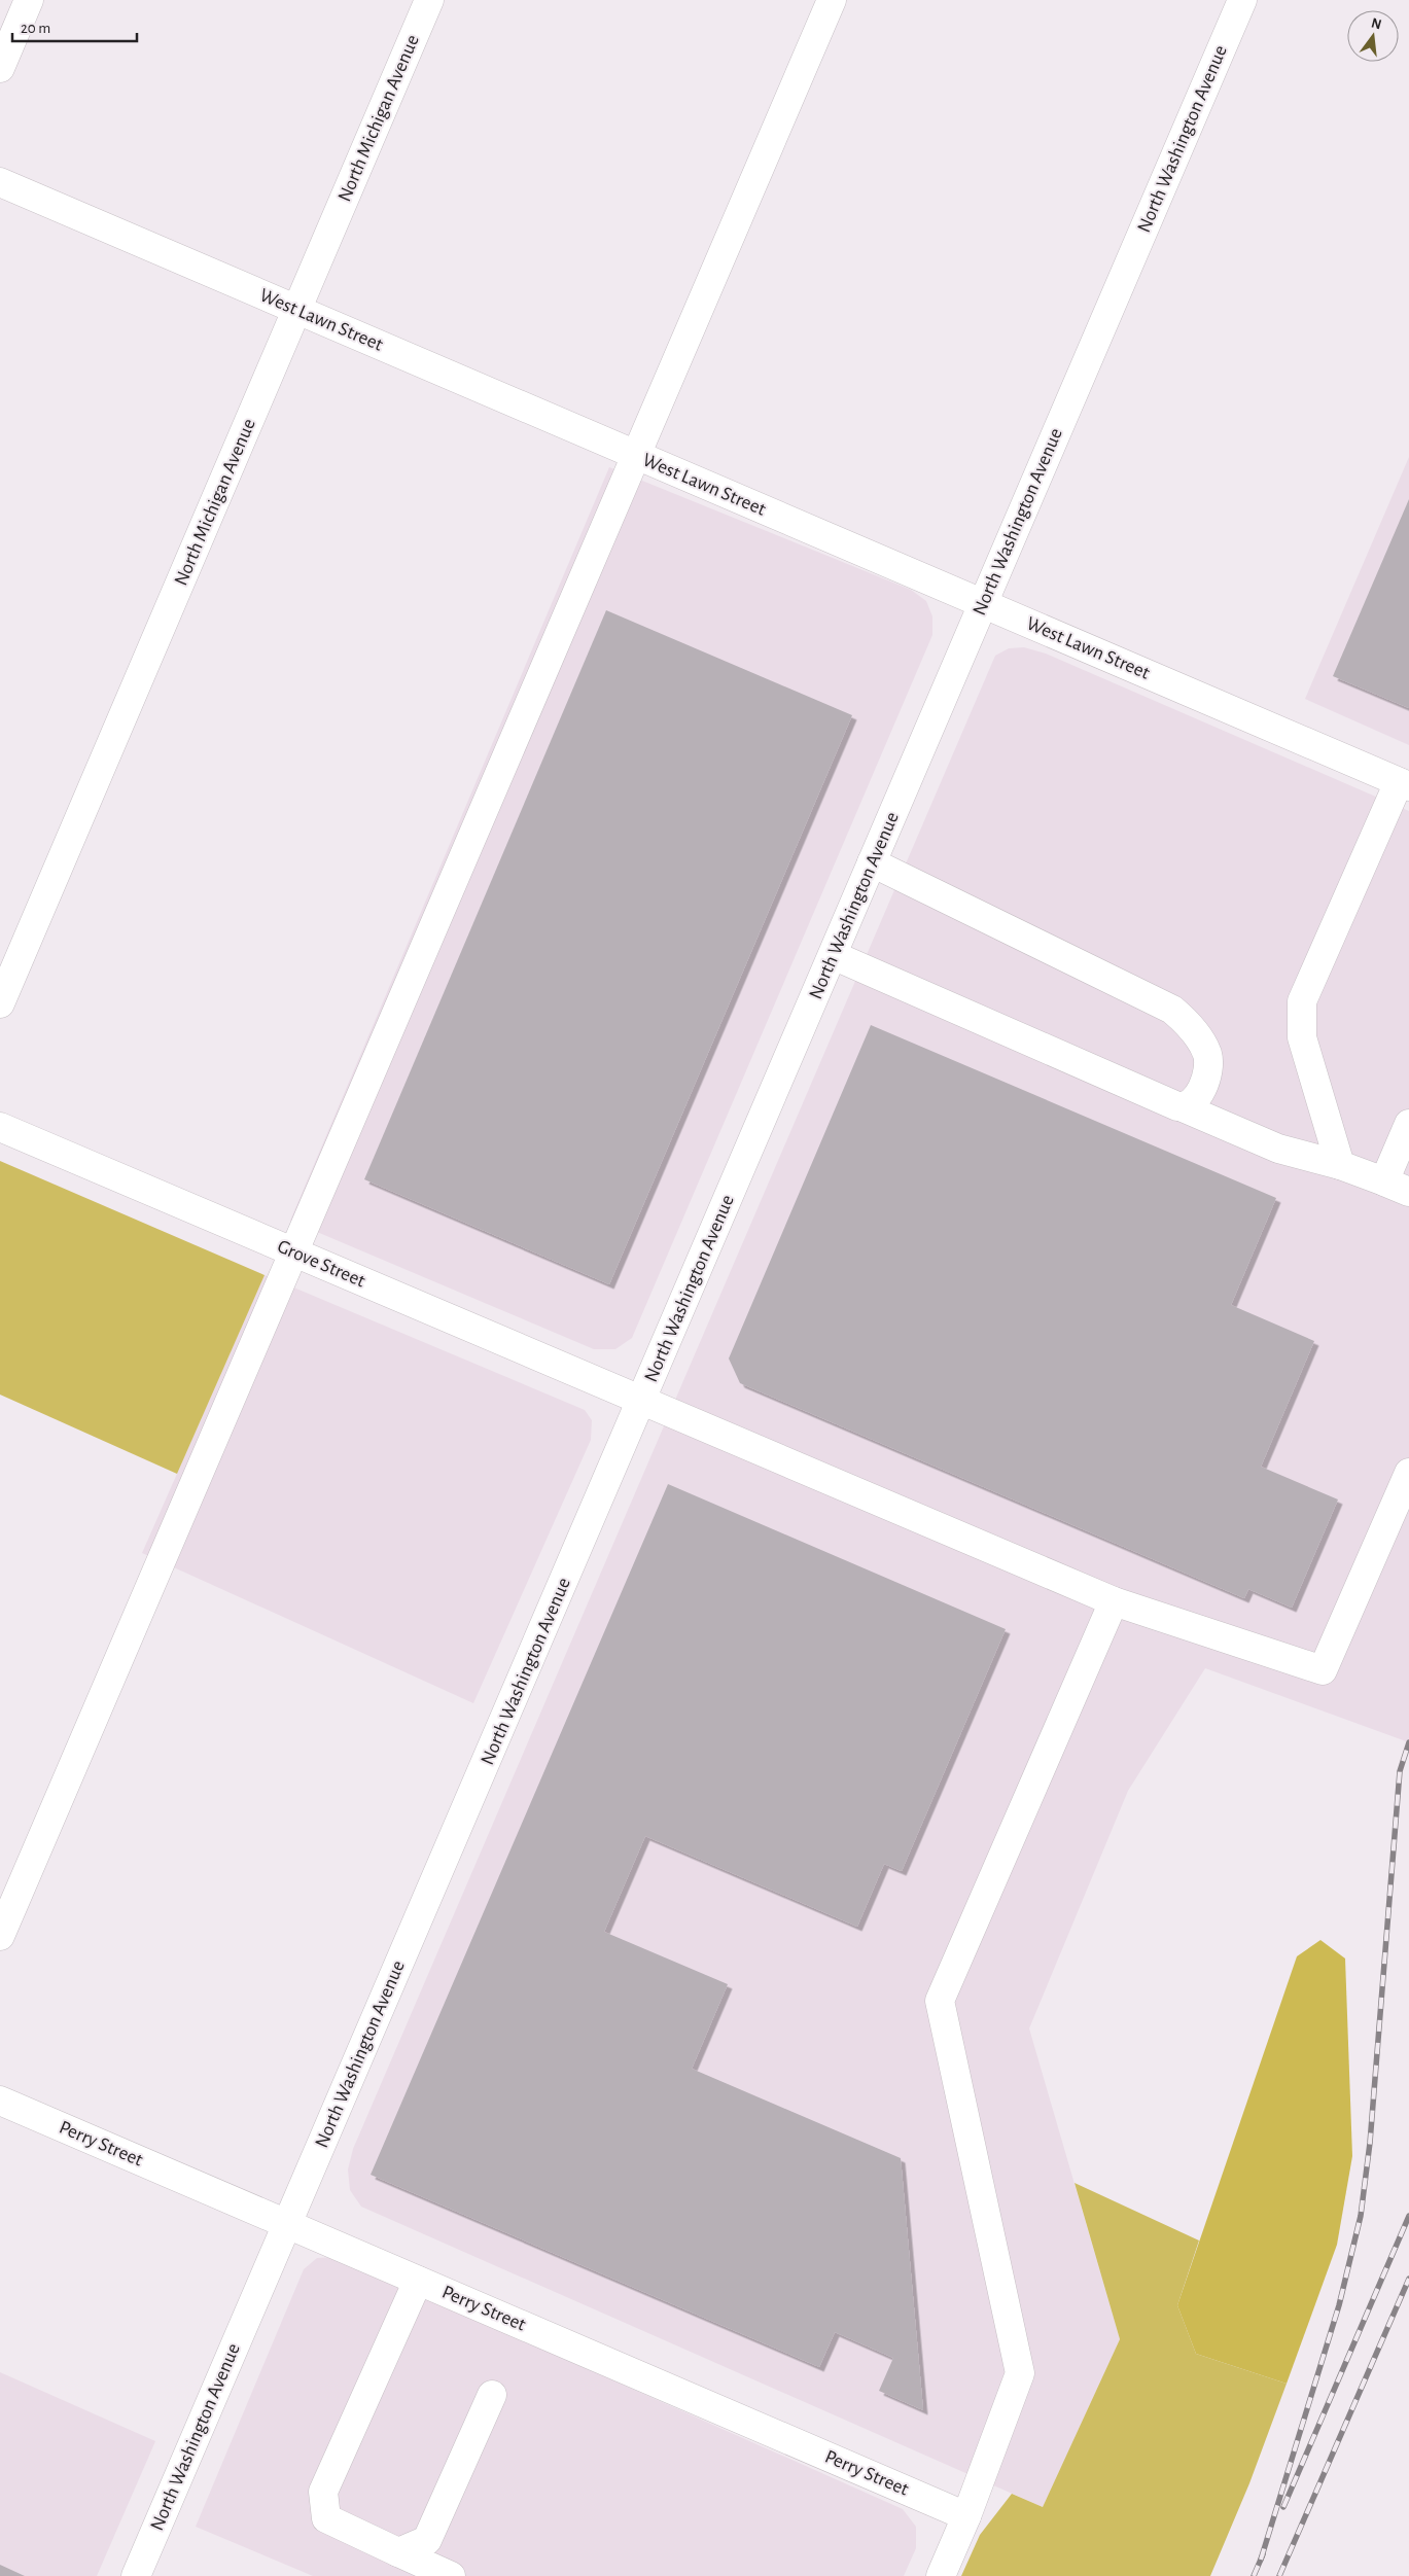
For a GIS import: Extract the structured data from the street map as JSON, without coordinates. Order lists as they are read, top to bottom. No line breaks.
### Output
{"streets":{"street":["North Michigan Avenue","North Washington Avenue","West Lawn Street","Grove Street","Perry Street"]},"crossings":[["North Michigan Avenue","West Lawn Street"],["North Washington Avenue","West Lawn Street"],["North Washington Avenue","Grove Street"],["North Washington Avenue","Perry Street"]],"scale_bar":"20 m","north":"top"}
